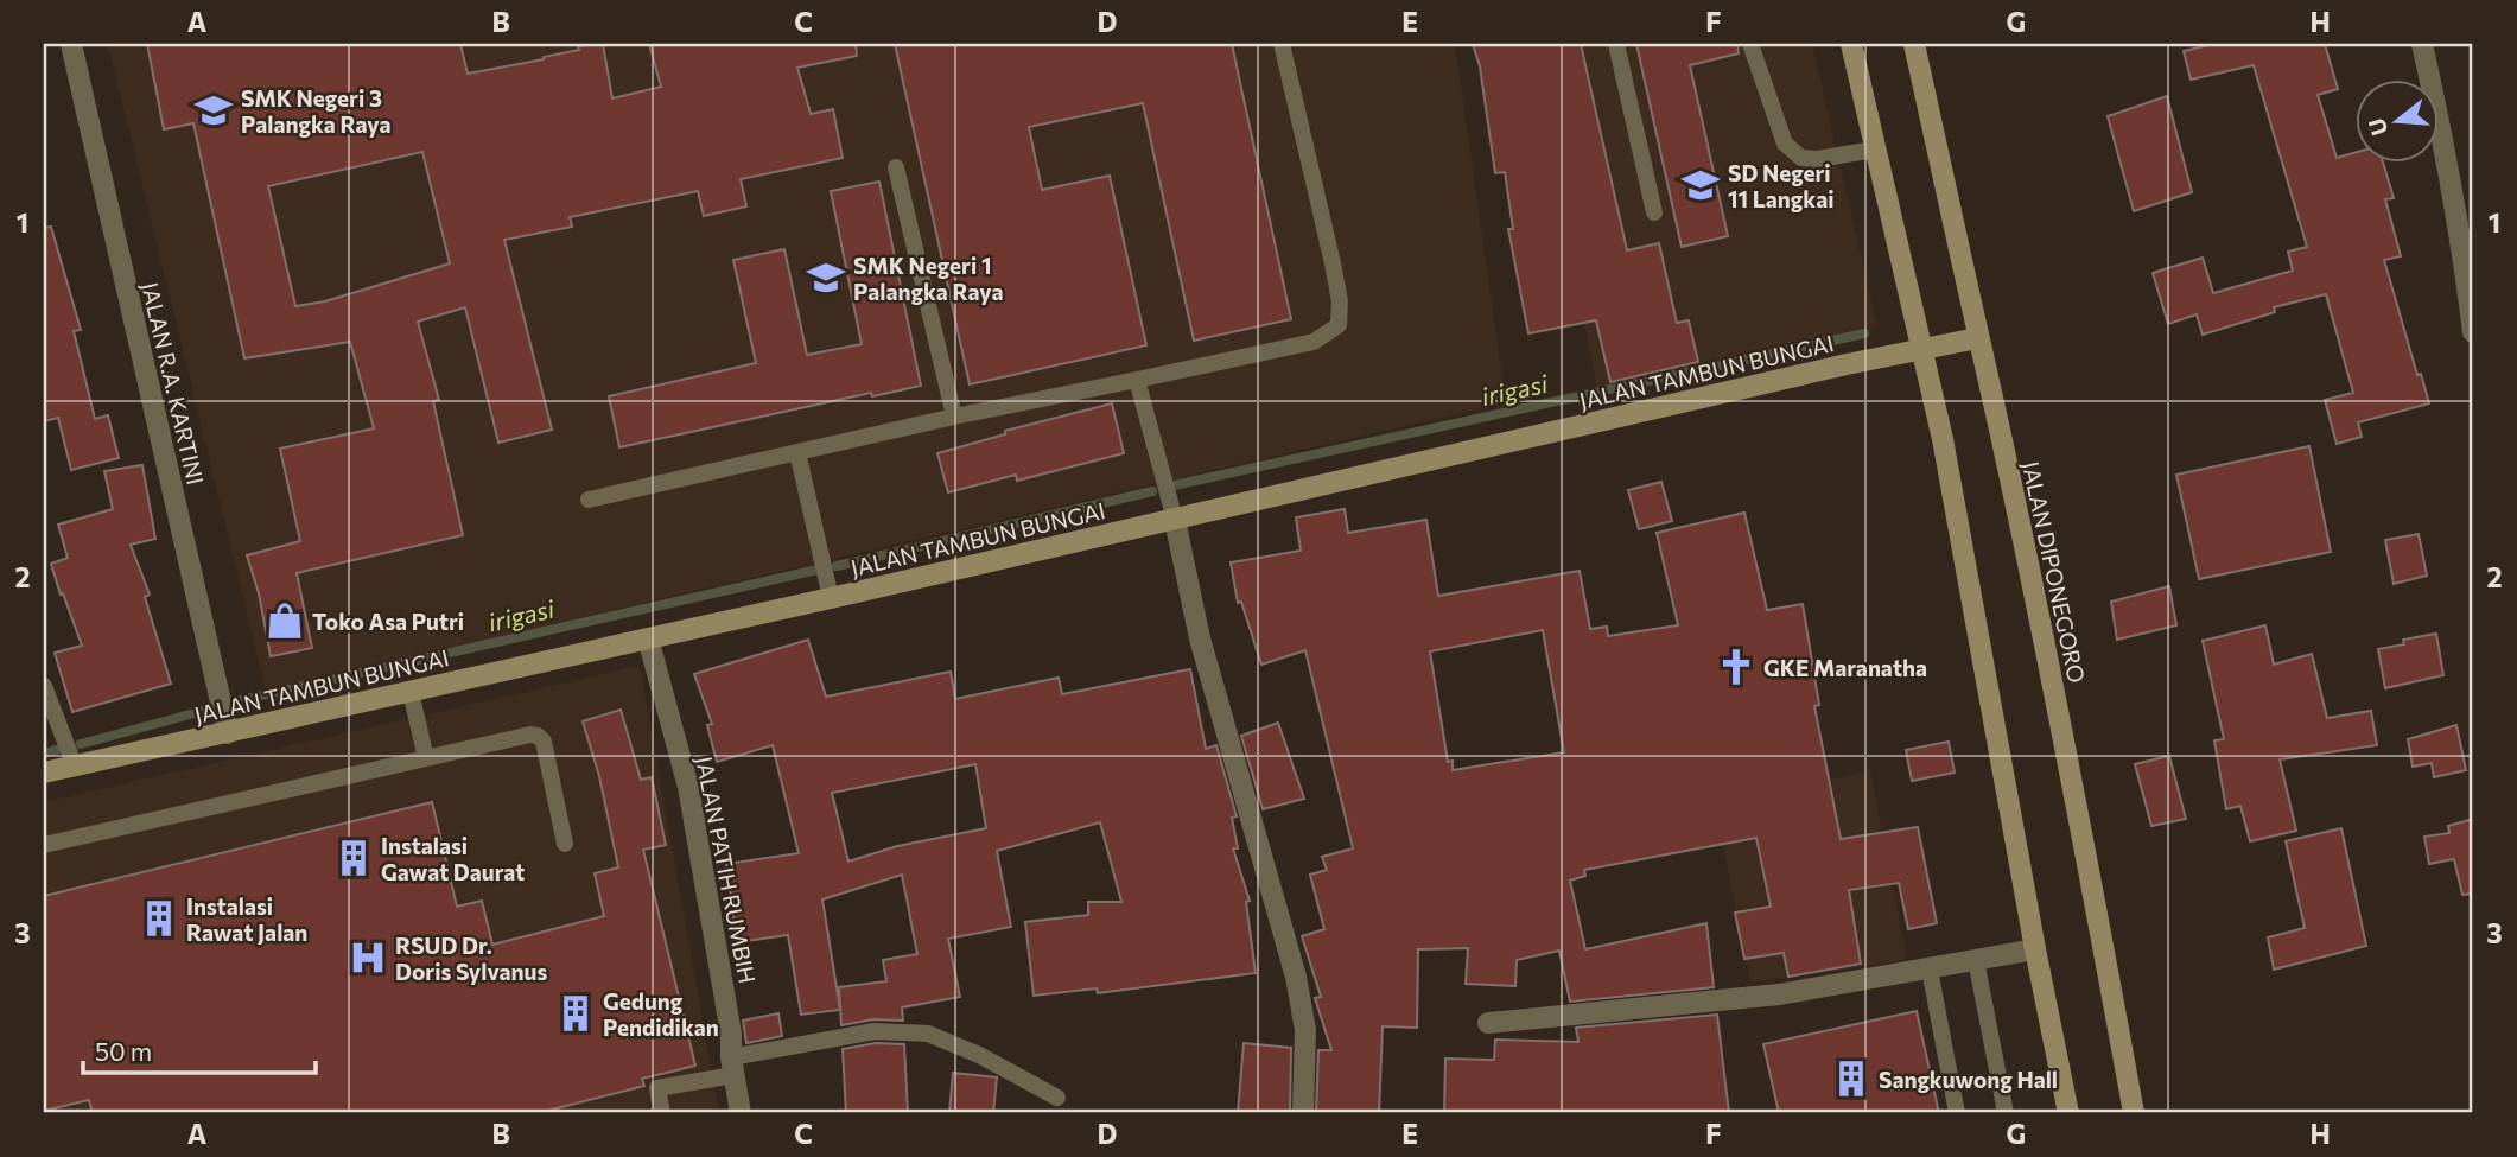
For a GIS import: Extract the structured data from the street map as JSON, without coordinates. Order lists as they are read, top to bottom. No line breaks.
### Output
{"streets":{"main road":["JALAN TAMBUN BUNGAI","JALAN DIPONEGORO"],"street":["JALAN R.A. KARTINI","JALAN PATIH RUMBIH"]},"crossings":[["JALAN TAMBUN BUNGAI","JALAN R.A. KARTINI"],["JALAN TAMBUN BUNGAI","JALAN DIPONEGORO"],["JALAN TAMBUN BUNGAI","JALAN PATIH RUMBIH"]],"water":["irigasi"],"places":{"school or university":["SMK Negeri 3 Palangka Raya","SD Negeri 11 Langkai","SMK Negeri 1 Palangka Raya"],"shop":["Toko Asa Putri"],"church":["GKE Maranatha"],"building":["Instalasi Gawat Daurat","Instalasi Rawat Jalan","Gedung Pendidikan","Sangkuwong Hall"],"hospital":["RSUD Dr. Doris Sylvanus"]},"scale_bar":"50 m","north":"left","grid":{"columns":["A","B","C","D","E","F","G","H"],"rows":["1","2","3"]}}
